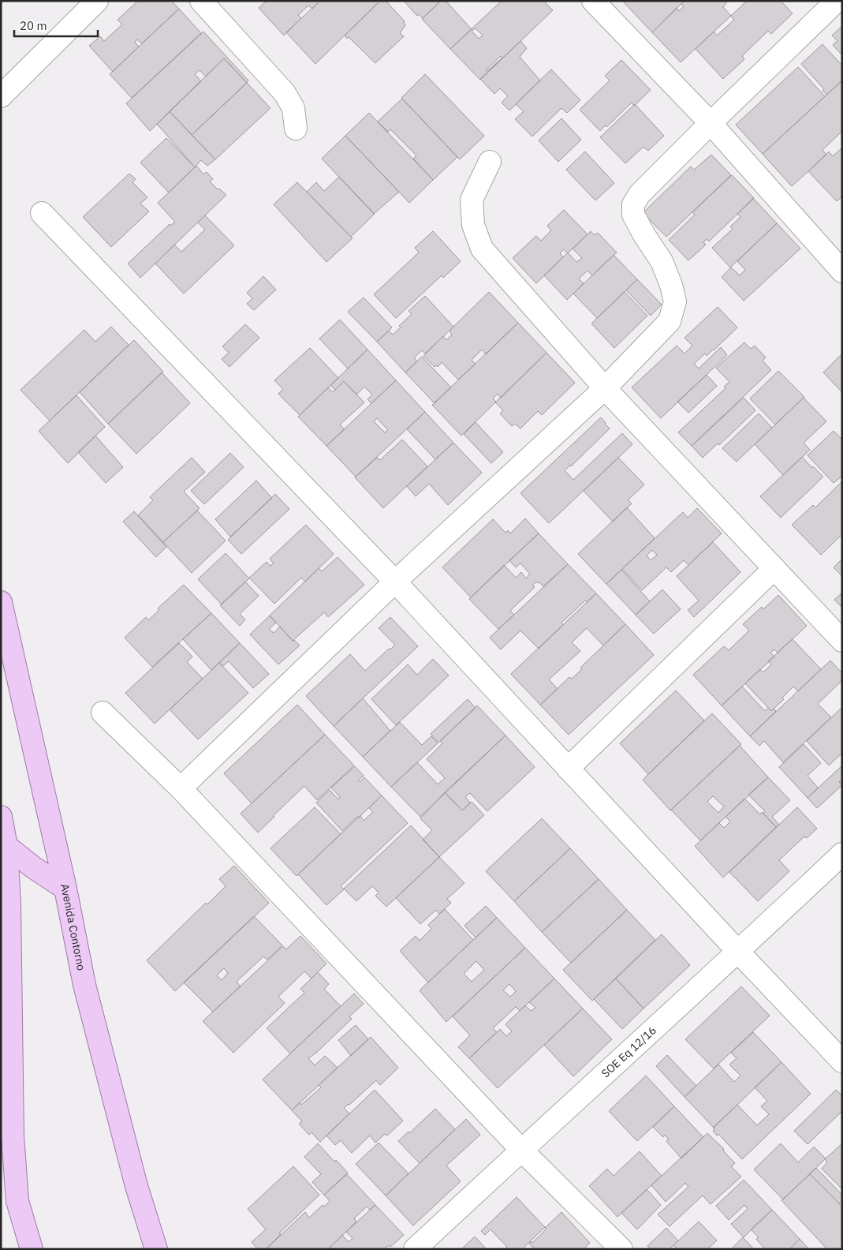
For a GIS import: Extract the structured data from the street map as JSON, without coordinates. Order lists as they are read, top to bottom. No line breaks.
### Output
{"streets":{"main road":["Avenida Contorno"],"street":["SOE Eq 12/16"]},"scale_bar":"20 m"}
